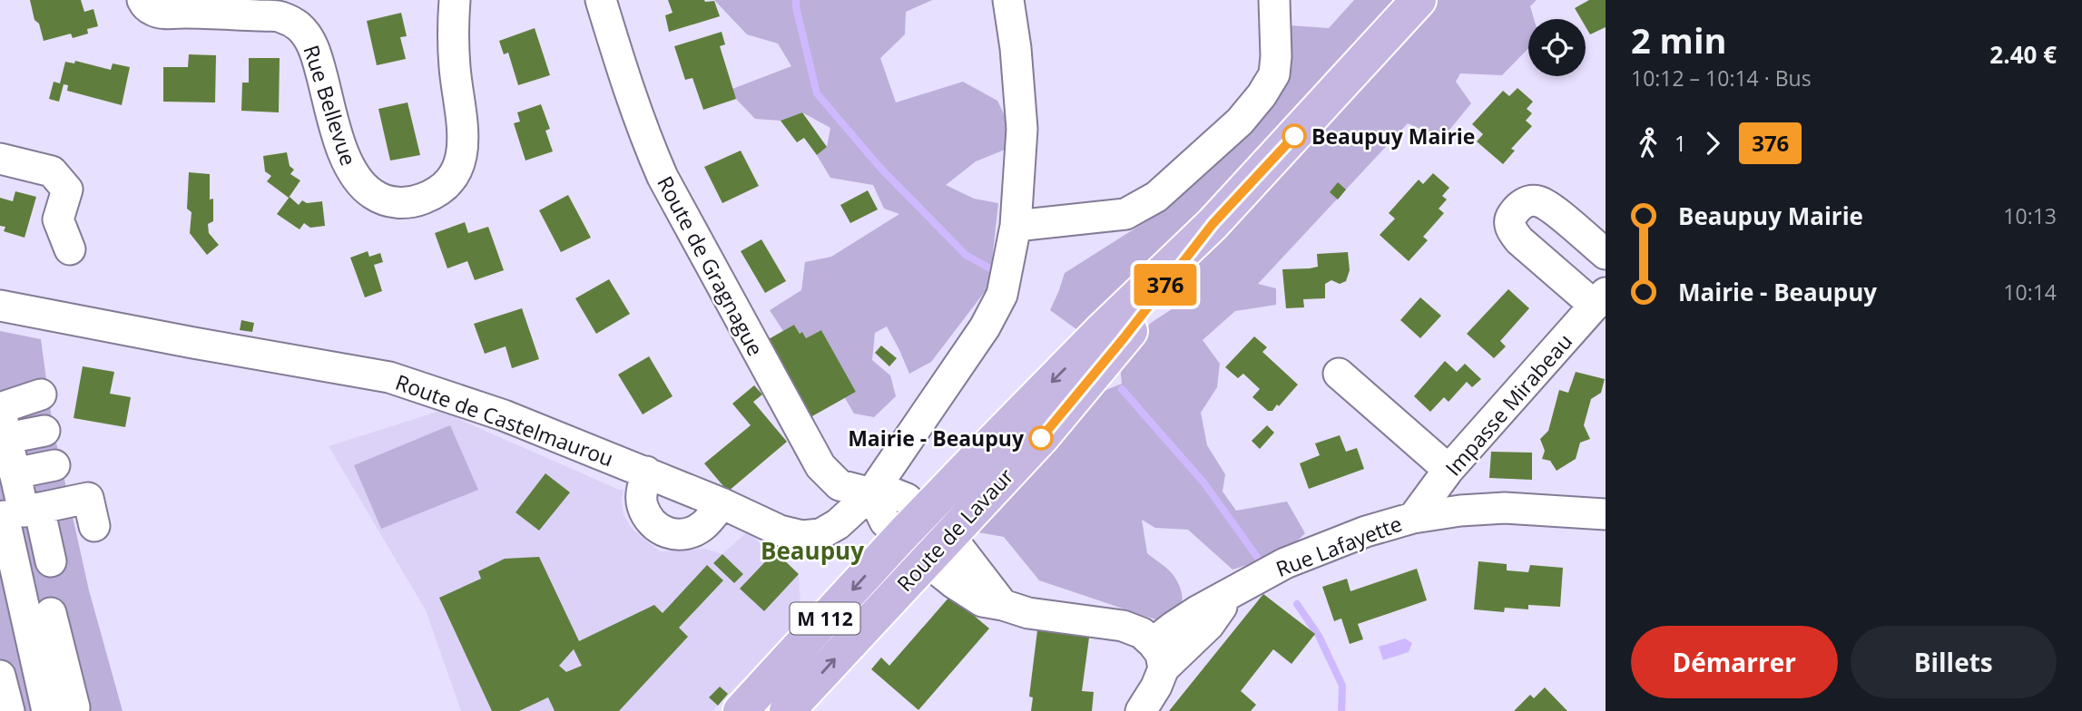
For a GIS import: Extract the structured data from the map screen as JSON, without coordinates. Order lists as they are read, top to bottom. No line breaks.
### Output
{"streets":{"main road":["Route de Lavaur","M 112"],"street":["Rue Bellevue","Route de Gragnague","Impasse Mirabeau","Route de Castelmaurou","Rue Lafayette"]},"crossings":[["Route de Gragnague","Route de Castelmaurou"],["Impasse Mirabeau","Rue Lafayette"]],"districts":["Beaupuy"],"places":["Beaupuy Mairie","Mairie - Beaupuy"],"lines":["bus line 376"],"page":{"on_map":"376","heading":["2 min","10:12 – 10:14 · Bus","2.40 €"],"legs":["1","376"],"list":[{"name":"Beaupuy Mairie","value":"10:13"},{"name":"Mairie - Beaupuy","value":"10:14"}],"buttons":["Démarrer","Billets"]}}
